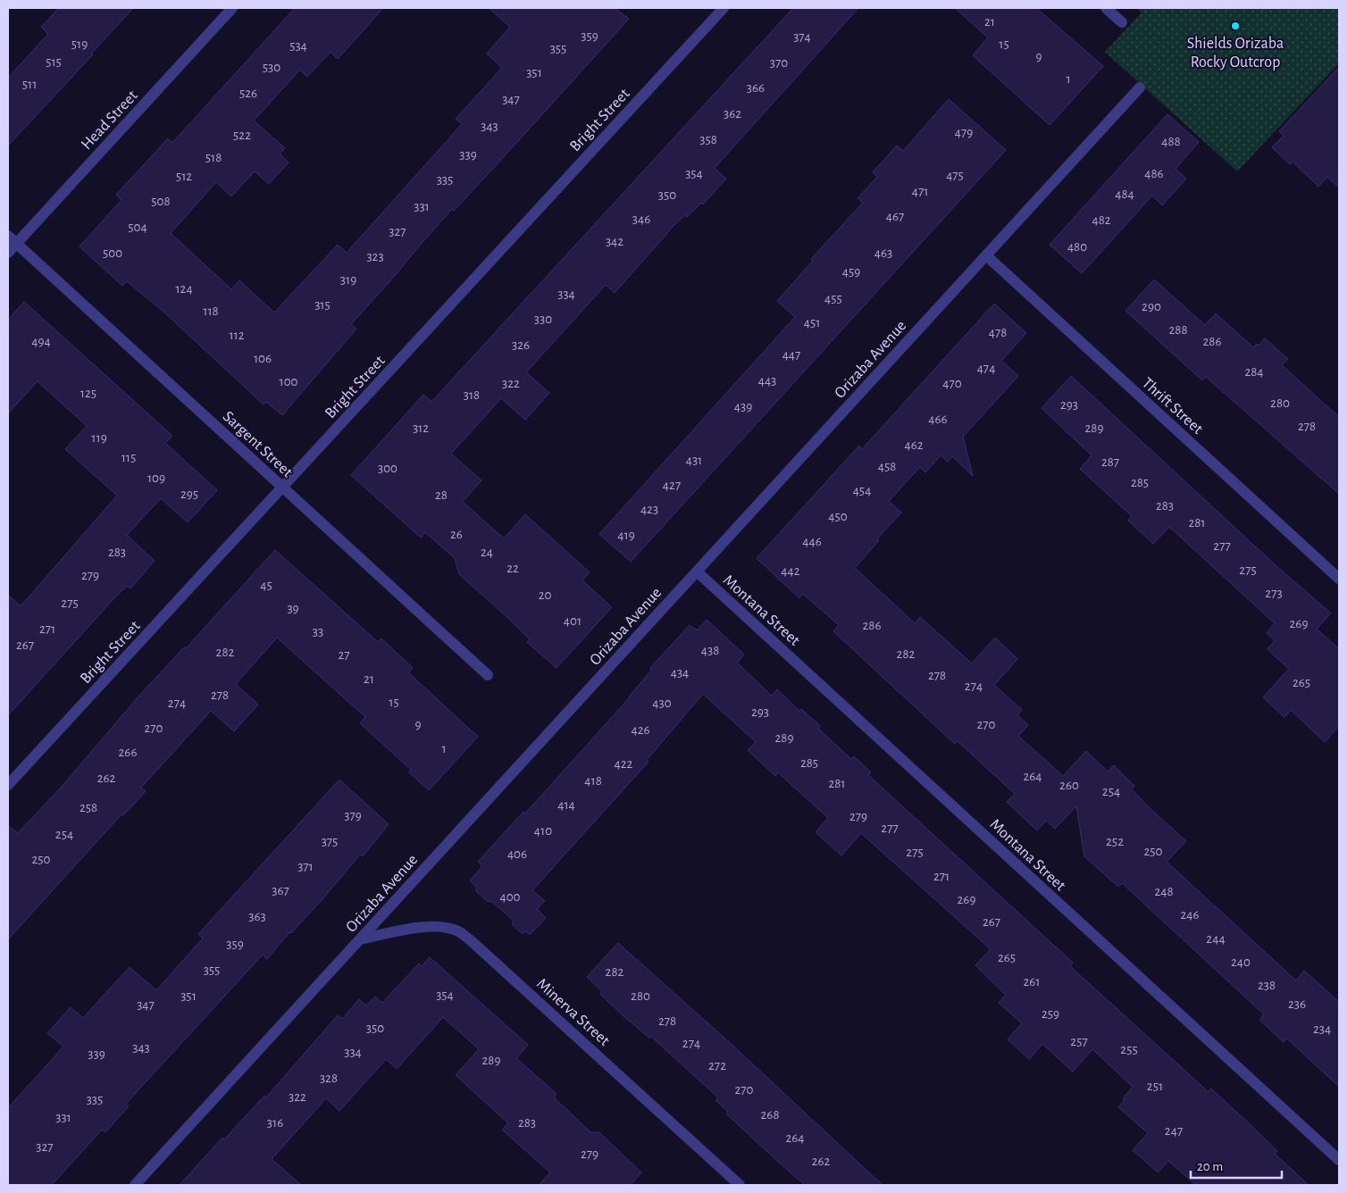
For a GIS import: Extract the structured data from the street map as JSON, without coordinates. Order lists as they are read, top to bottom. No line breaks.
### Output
{"streets":{"street":["Head Street","Bright Street","Orizaba Avenue","Thrift Street","Sargent Street","Montana Street","Minerva Street"]},"crossings":[["Head Street","Sargent Street"],["Bright Street","Sargent Street"],["Orizaba Avenue","Thrift Street"],["Orizaba Avenue","Montana Street"],["Orizaba Avenue","Minerva Street"]],"places":["Shields Orizaba Rocky Outcrop"],"house_numbers":["21","359","374","519","15","534","355","9","515","370","530","351","1","511","366","526","347","362","343","479","522","358","488","339","518","354","486","475","512","335","471","484","350","508","331","467","346","482","504","327","342","480","500","463","323","459","319","124","334","455","315","290","118","330","451","288","478","112","494","286","326","447","106","474","284","443","100","322","470","125","318","280","293","439","466","278","312","289","119","462","115","431","287","458","300","109","285","427","454","295","28","283","423","450","281","26","419","446","277","283","24","22","275","442","279","45","273","20","275","39","401","269","286","271","33","267","438","282","282","27","434","278","21","265","274","278","15","274","430","293","9","270","270","426","289","1","266","285","422","264","262","418","281","260","254","414","258","379","279","277","410","254","375","252","250","275","406","250","371","271","367","248","400","269","246","363","267","244","359","265","240","355","282","261","238","354","351","280","236","347","259","278","350","234","257","274","343","255","334","339","289","272","328","251","270","322","335","268","331","316","283","247","264","327","279","262"],"scale_bar":"20 m"}
